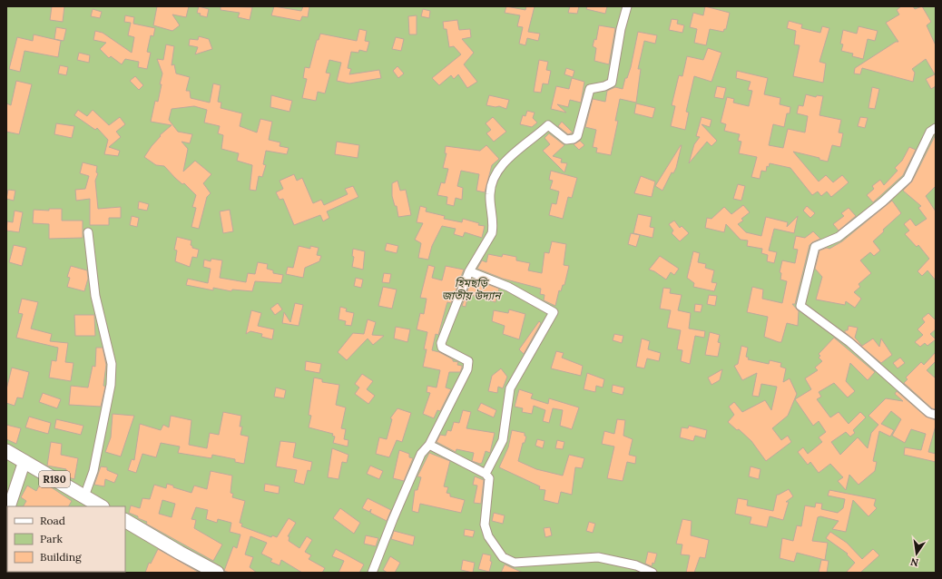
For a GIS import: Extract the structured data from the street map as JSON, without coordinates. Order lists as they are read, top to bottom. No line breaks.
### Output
{"streets":{"main road":["R180"]},"parks":["হিমছড়ি জাতীয় উদ্যান"],"legend":["Road","Park","Building"],"north":"bottom"}
